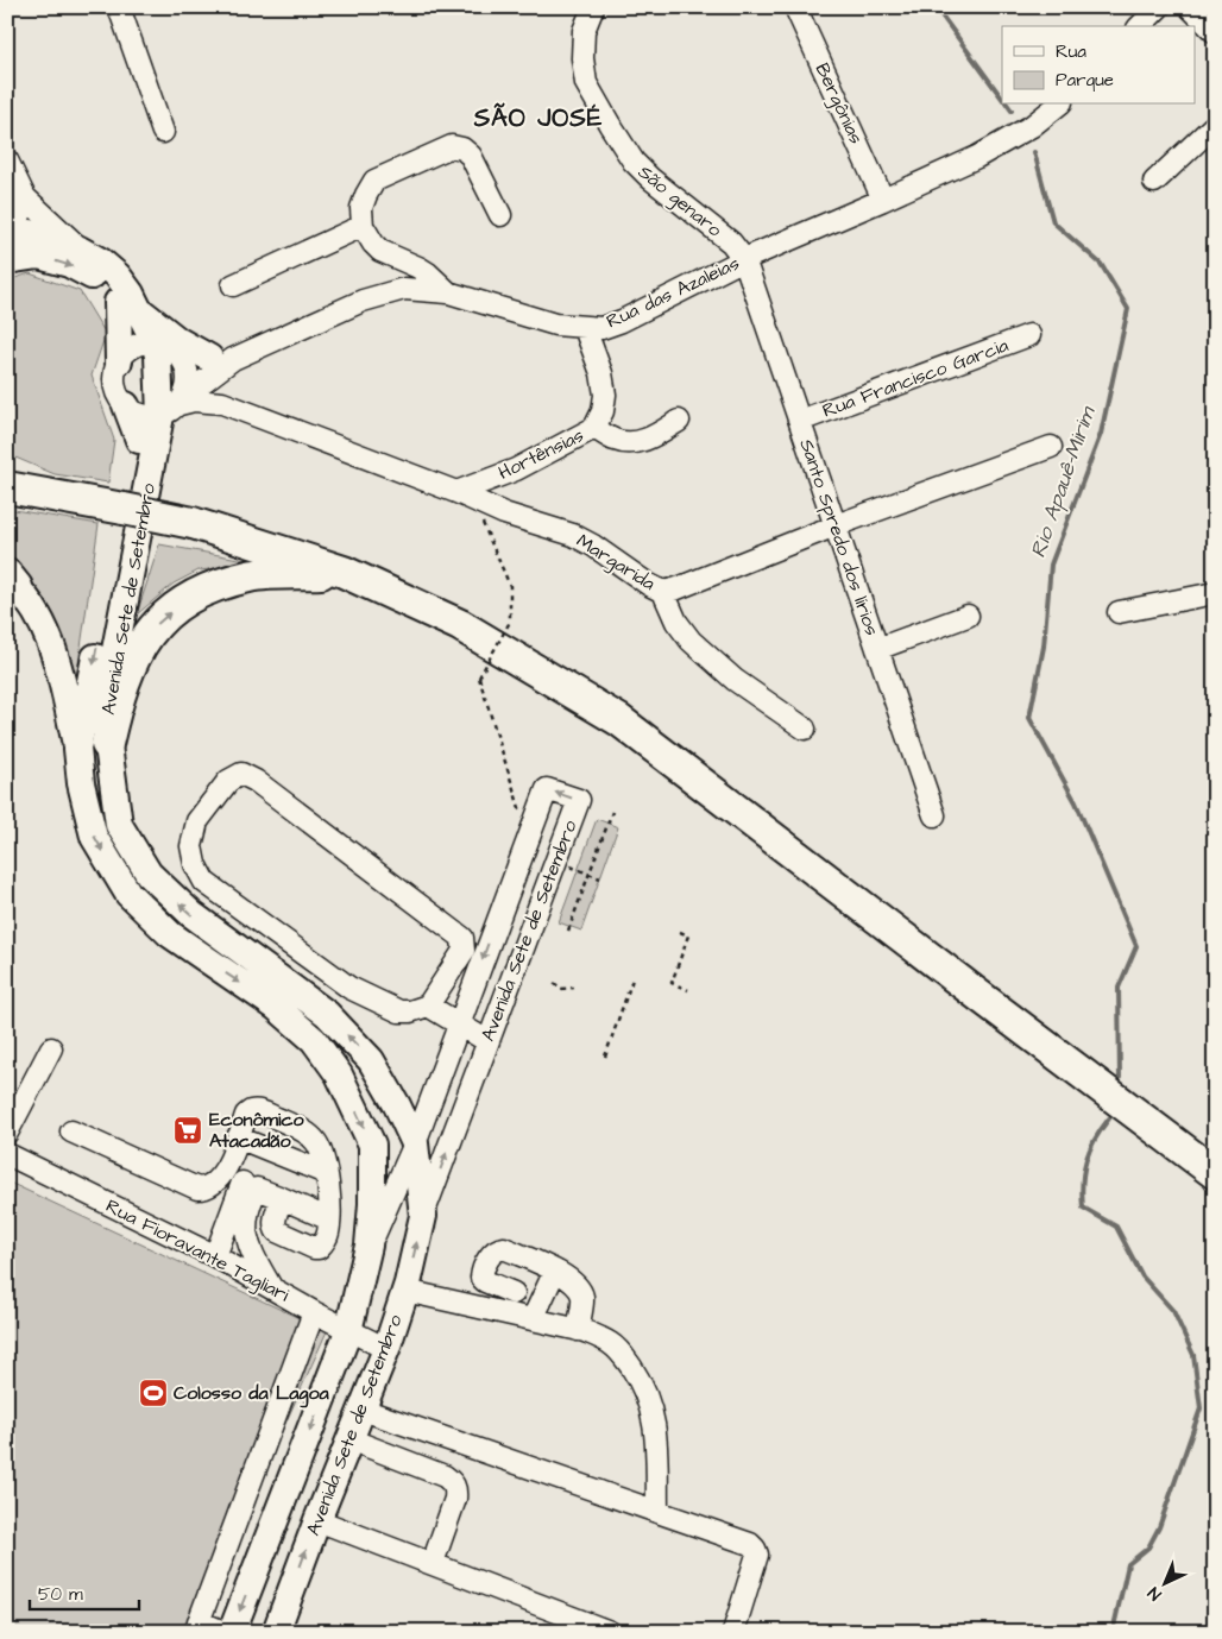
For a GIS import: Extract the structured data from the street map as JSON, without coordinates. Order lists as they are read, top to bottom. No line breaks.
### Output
{"streets":{"main road":["Avenida Sete de Setembro"],"street":["Bergônias","São genaro","Rua das Azaleias","Rua Francisco Garcia","Hortênsias","Santo Spredo dos lírios","Margarida","Rua Fioravante Tagliari"]},"crossings":[["Bergônias","Rua das Azaleias"],["São genaro","Rua das Azaleias"],["São genaro","Santo Spredo dos lírios"],["Rua das Azaleias","Hortênsias"],["Rua das Azaleias","Santo Spredo dos lírios"],["Rua das Azaleias","Margarida"],["Rua das Azaleias","Avenida Sete de Setembro"],["Rua Francisco Garcia","Santo Spredo dos lírios"],["Hortênsias","Margarida"],["Santo Spredo dos lírios","Margarida"],["Margarida","Avenida Sete de Setembro"],["Avenida Sete de Setembro","Rua Fioravante Tagliari"]],"districts":["SÃO JOSÉ"],"water":["Rio Apauê-Mirim"],"places":{"supermarket":["Econômico Atacadão"],"sports":["Colosso da Lagoa"]},"legend":["Rua","Parque"],"scale_bar":"50 m","north":"bottom left"}
